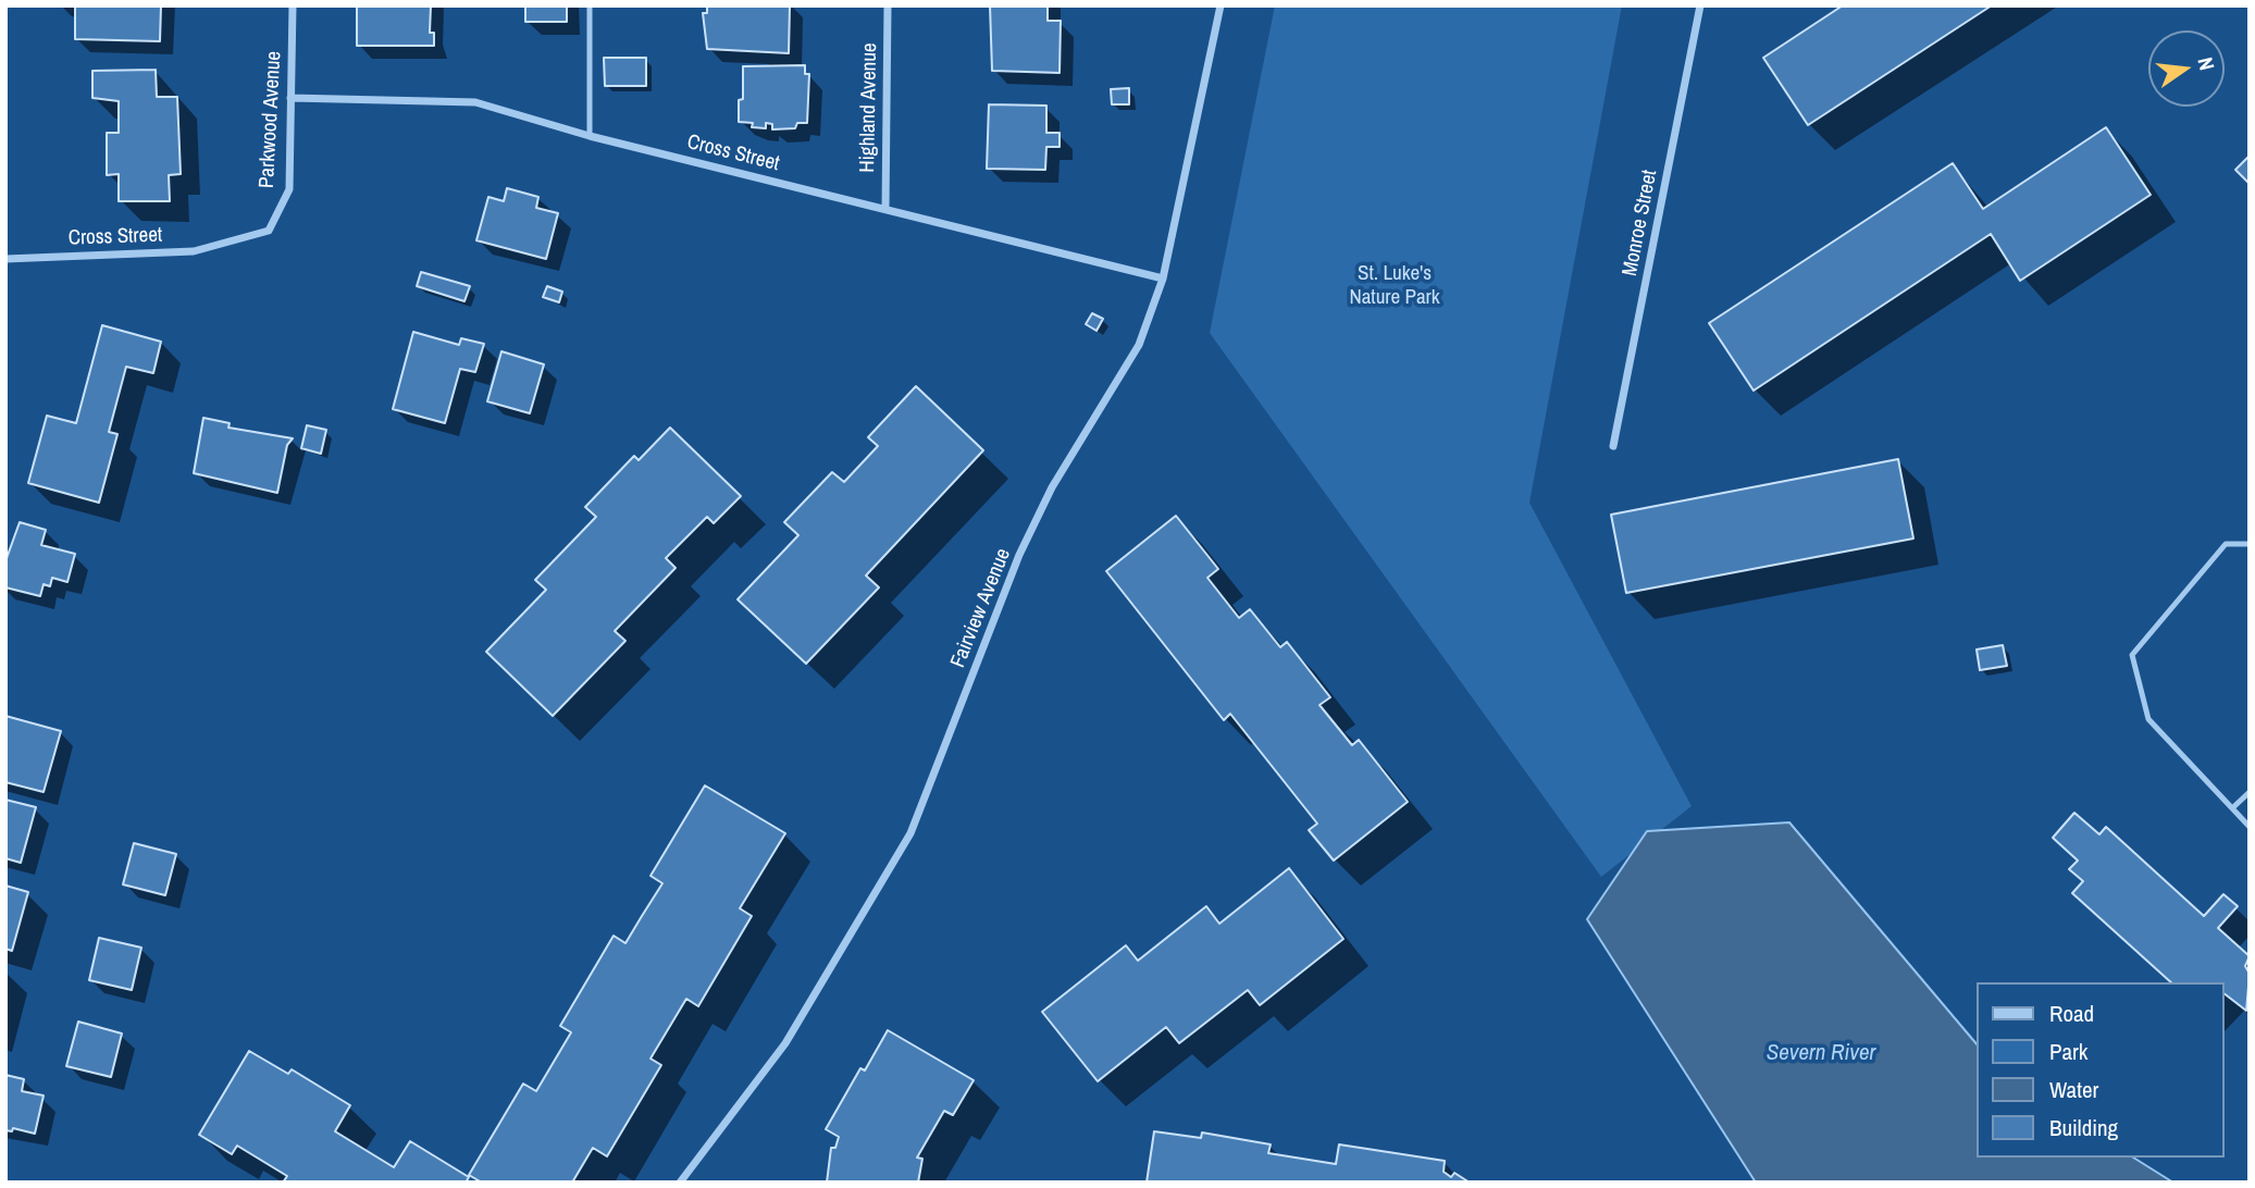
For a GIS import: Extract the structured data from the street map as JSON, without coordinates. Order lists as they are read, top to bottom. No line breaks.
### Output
{"streets":{"street":["Highland Avenue","Parkwood Avenue","Cross Street","Monroe Street","Fairview Avenue"]},"crossings":[["Highland Avenue","Cross Street"],["Parkwood Avenue","Cross Street"],["Cross Street","Fairview Avenue"]],"water":["Severn River"],"parks":["St. Luke's Nature Park"],"legend":["Road","Park","Water","Building"],"north":"right"}
